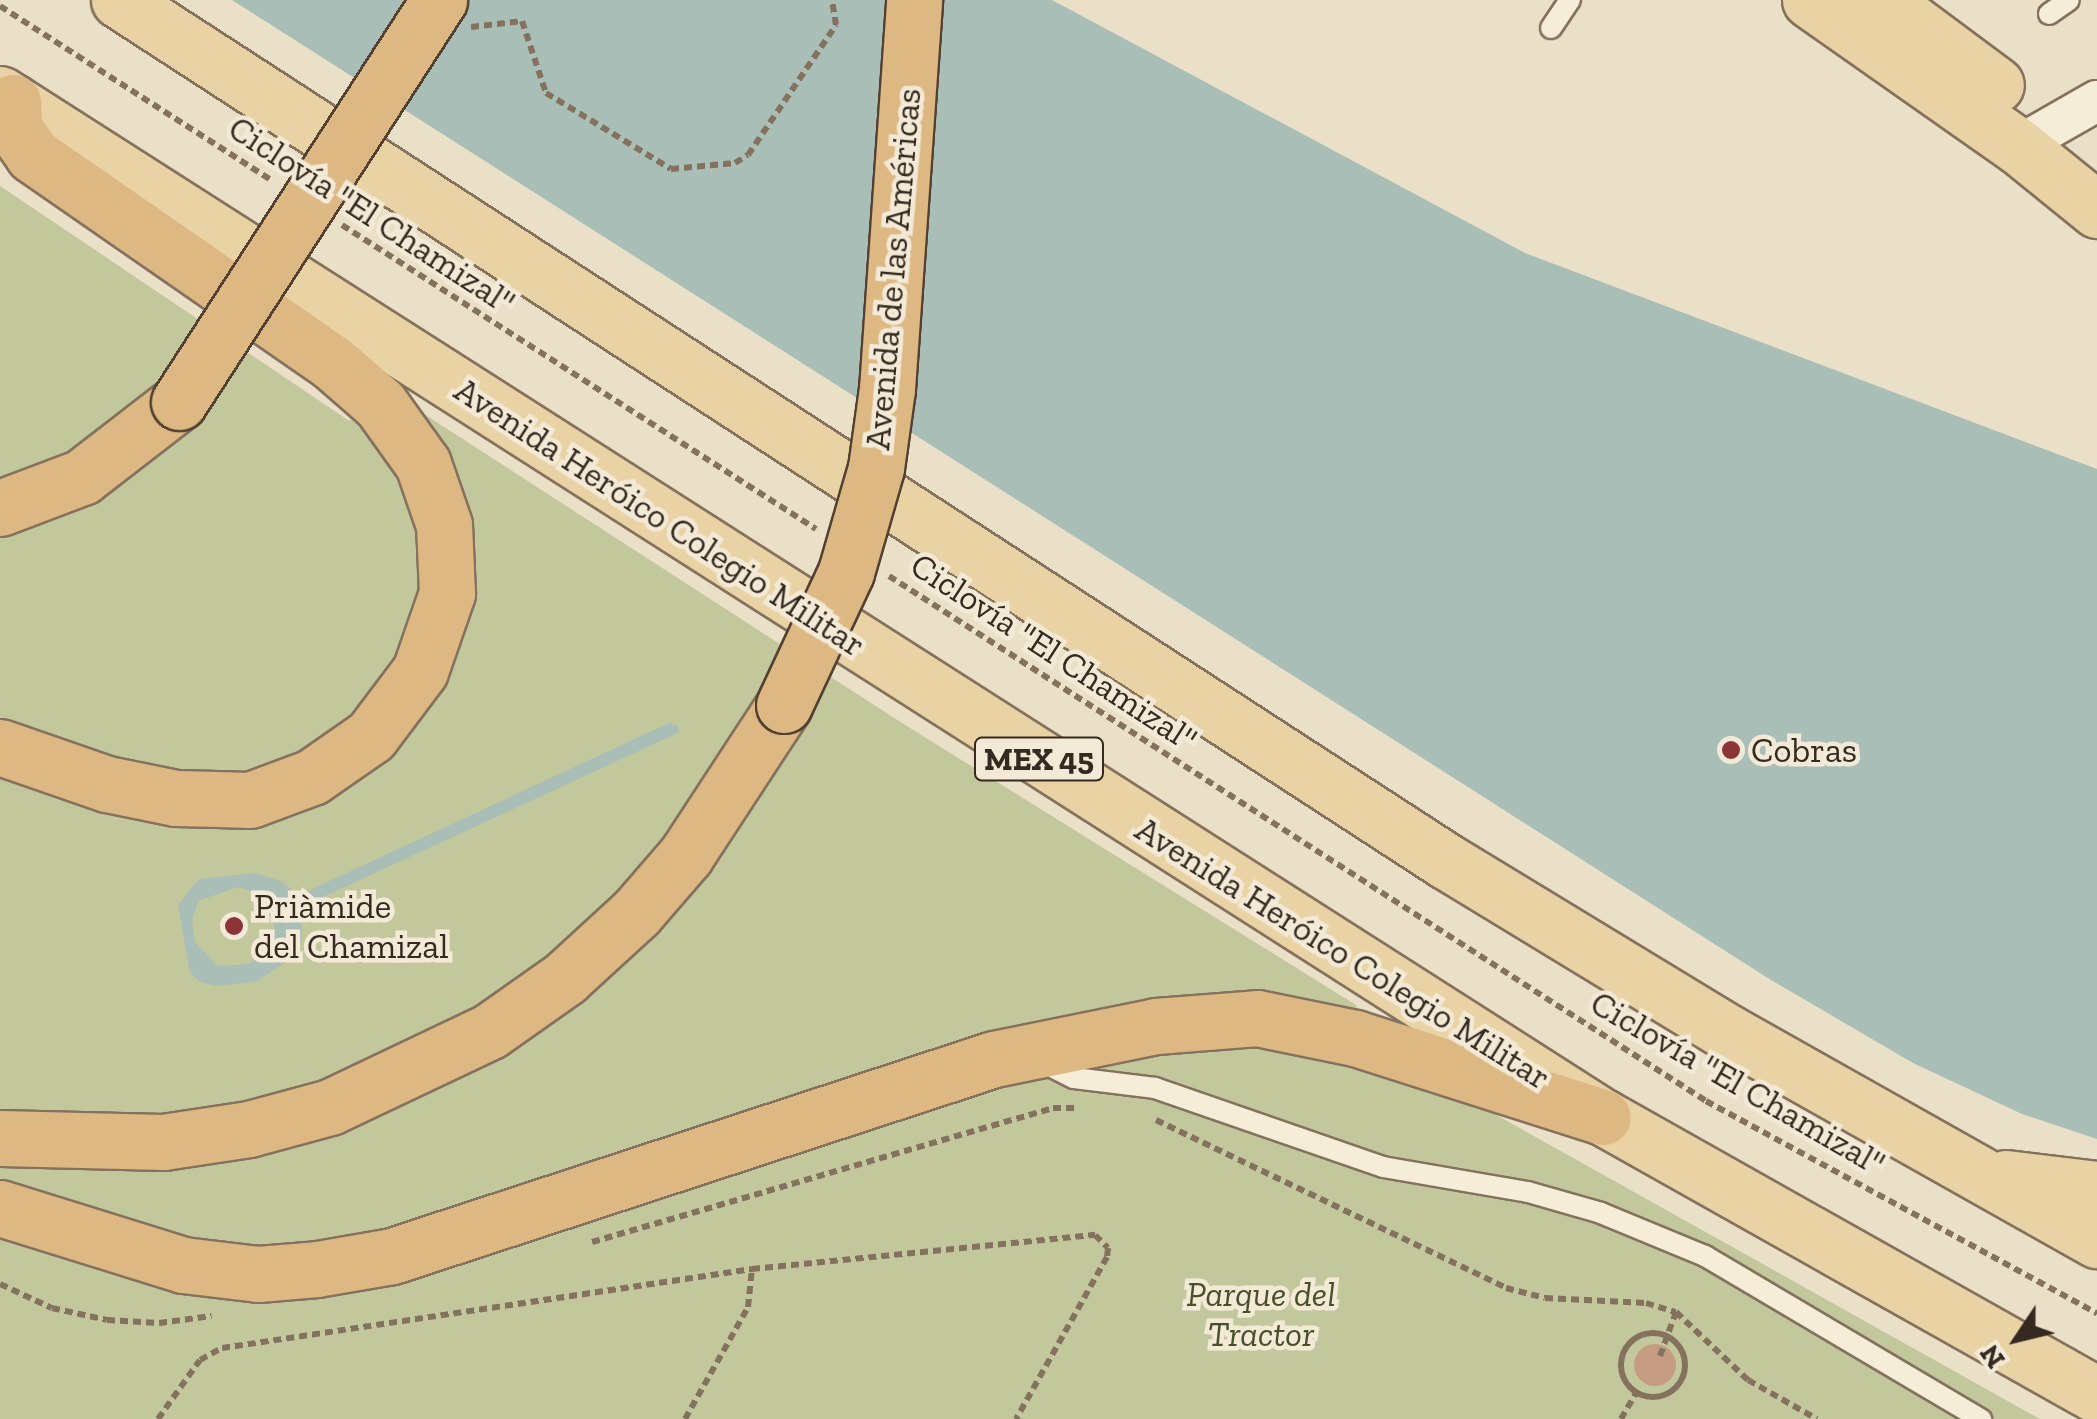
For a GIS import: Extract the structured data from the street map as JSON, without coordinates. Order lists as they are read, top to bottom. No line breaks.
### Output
{"streets":{"highway":["Avenida de las Américas"],"main road":["Avenida Heróico Colegio Militar","MEX 45"],"path":["Ciclovía \"El Chamizal\""]},"parks":["Parque del Tractor"],"places":["Cobras","Priàmide del Chamizal"],"north":"bottom left"}
